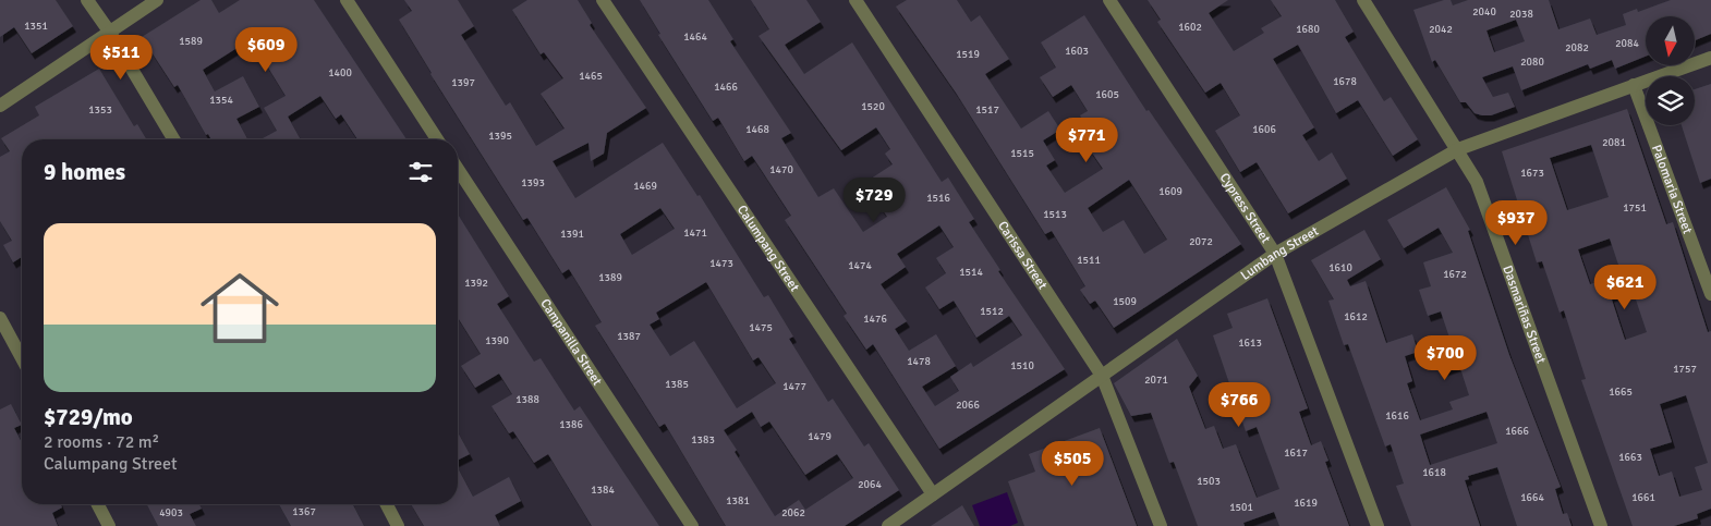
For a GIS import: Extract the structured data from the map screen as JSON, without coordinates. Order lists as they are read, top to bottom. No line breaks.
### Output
{"streets":{"street":["Palomaria Street","Cypress Street","Calumpang Street","Lumbang Street","Carissa Street","Dasmariñas Street","Campanilla Street"]},"crossings":[["Palomaria Street","Lumbang Street"],["Cypress Street","Lumbang Street"],["Calumpang Street","Lumbang Street"],["Lumbang Street","Carissa Street"],["Lumbang Street","Dasmariñas Street"]],"house_numbers":["2040","2038","1351","1602","1680","2042","1464","1589","2084","2082","1603","1519","2080","1400","1465","1678","1397","1466","1605","1354","1520","1353","1517","1468","1606","1395","2081","1515","1470","1673","1393","1469","1609","1516","1751","1513","1471","1391","2072","1511","1473","1474","1610","1514","1672","1389","1392","1509","1512","1612","1476","1475","1387","1390","1613","1478","1510","1757","2071","1385","1477","1665","1388","2066","1616","1386","1666","1479","1383","1617","1663","1618","1503","2064","1384","1664","1661","1381","1619","1501","1367","4903","2062"],"north":"bottom","page":{"price":["$609","$511","$771","$729","$937","$621","$700","$766","$505"],"heading":"9 homes","list":[{"name":"$729/mo","note":"2 rooms · 72 m² · Calumpang Street"}]}}
